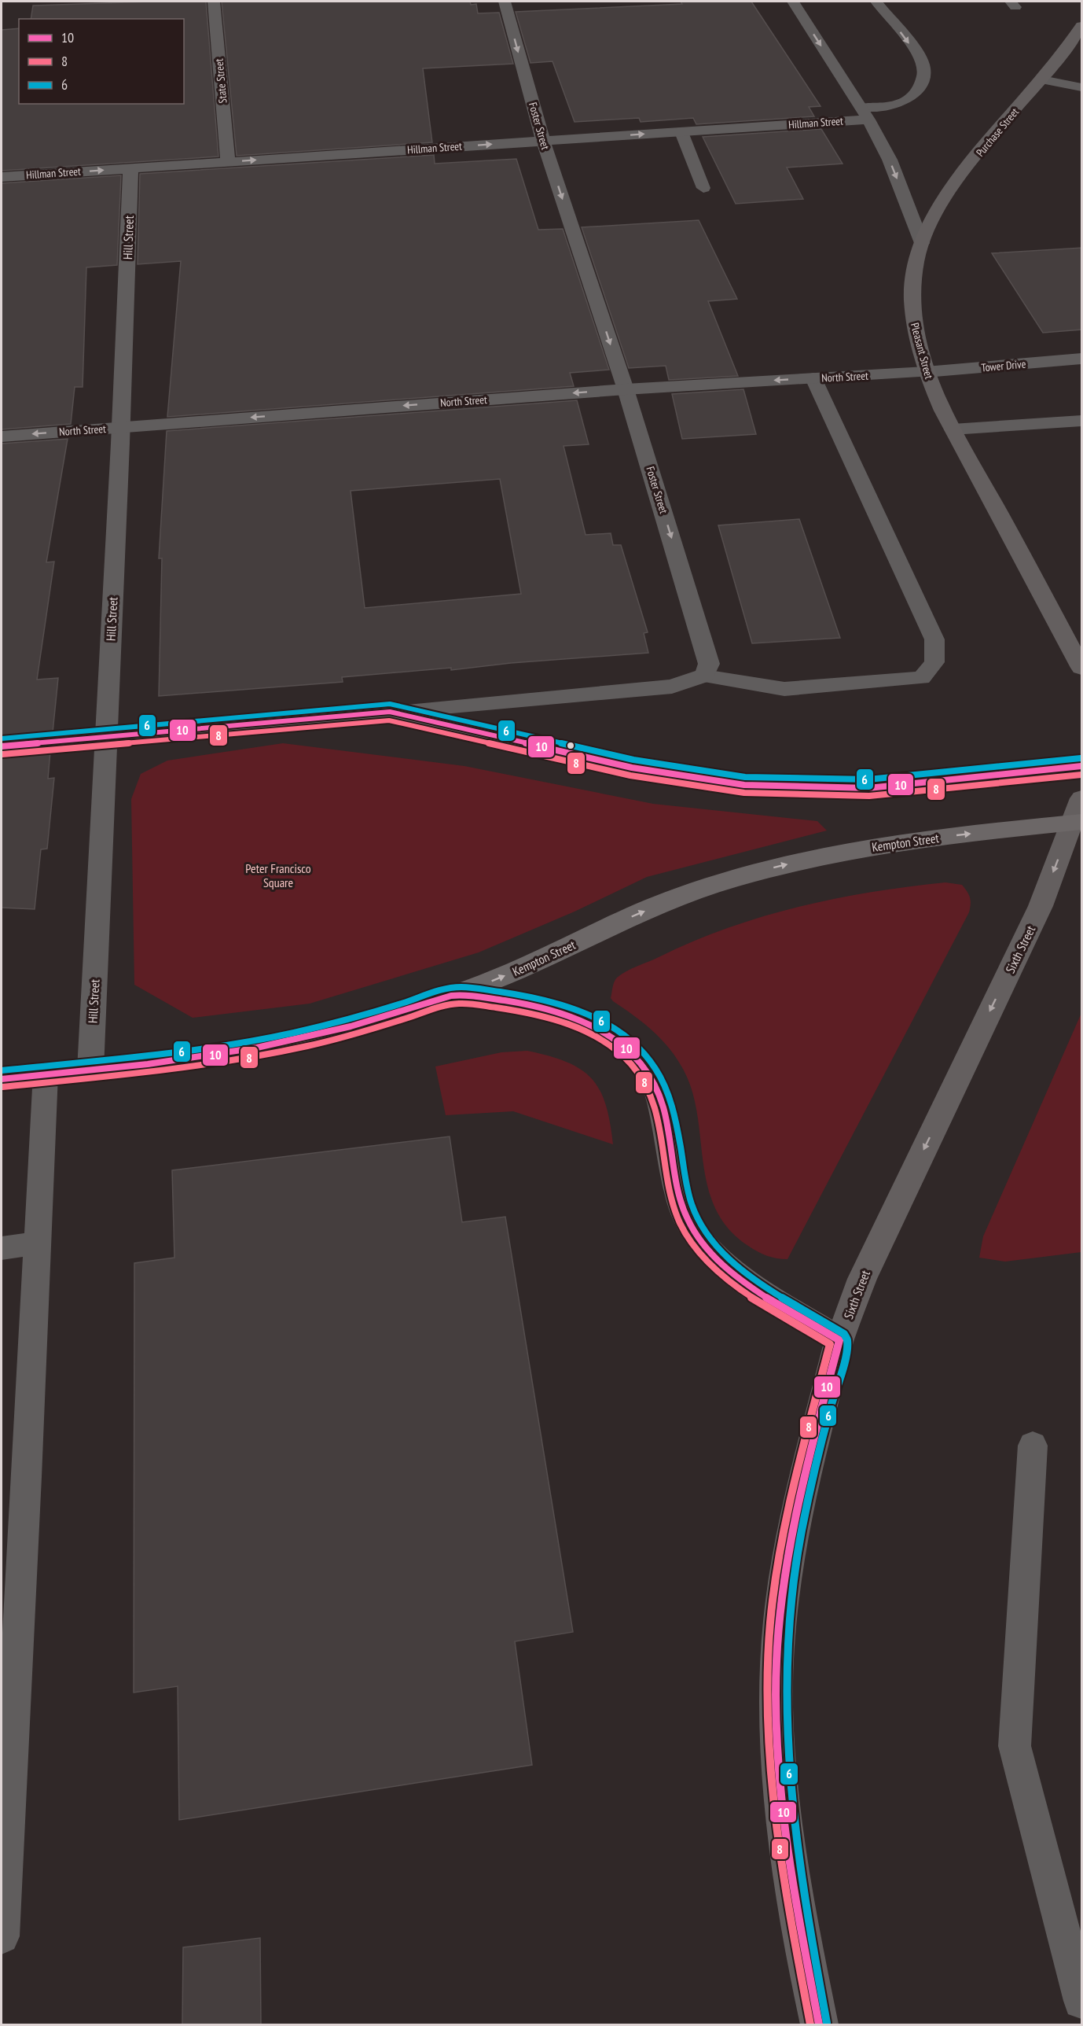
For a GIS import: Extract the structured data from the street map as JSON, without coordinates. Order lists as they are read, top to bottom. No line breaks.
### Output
{"streets":{"main road":["Purchase Street","Pleasant Street","Kempton Street","Sixth Street"],"street":["State Street","Hillman Street","Foster Street","Hill Street","Tower Drive","North Street"]},"crossings":[["State Street","Hillman Street"],["Hillman Street","Foster Street"],["Hillman Street","Hill Street"],["Foster Street","North Street"],["Purchase Street","Pleasant Street"],["Hill Street","North Street"],["Hill Street","Kempton Street"],["Pleasant Street","Tower Drive"],["Pleasant Street","North Street"],["Tower Drive","North Street"],["Kempton Street","Sixth Street"]],"one_way":["Hillman Street","Foster Street","North Street","Sixth Street"],"parks":["Peter Francisco Square"],"lines":["transit line 6","transit line 10","transit line 8"],"legend":["10","8","6"]}
